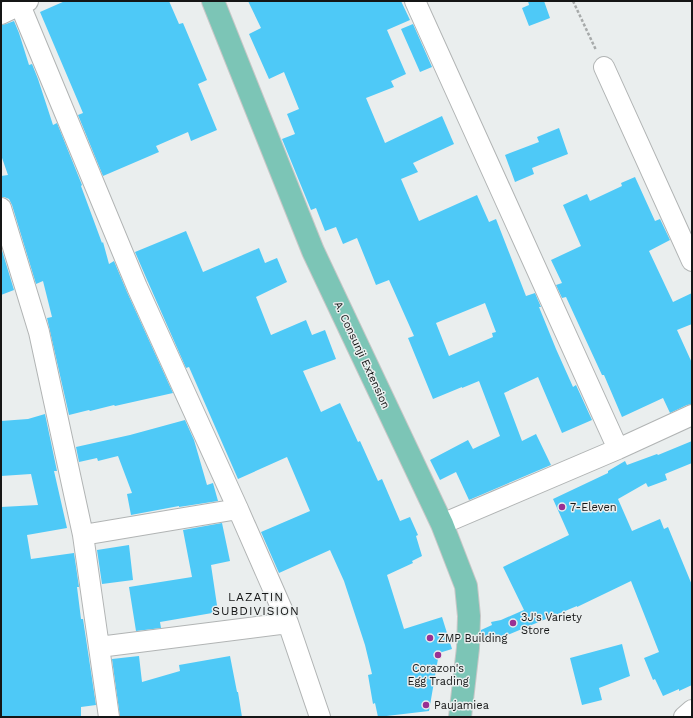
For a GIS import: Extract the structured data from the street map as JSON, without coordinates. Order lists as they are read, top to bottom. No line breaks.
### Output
{"streets":{"main road":["A. Consunji Extension"]},"districts":["LAZATIN SUBDIVISION"],"places":["7-Eleven","3J's Variety Store","ZMP Building","Corazon's Egg Trading","Paujamiea"]}
